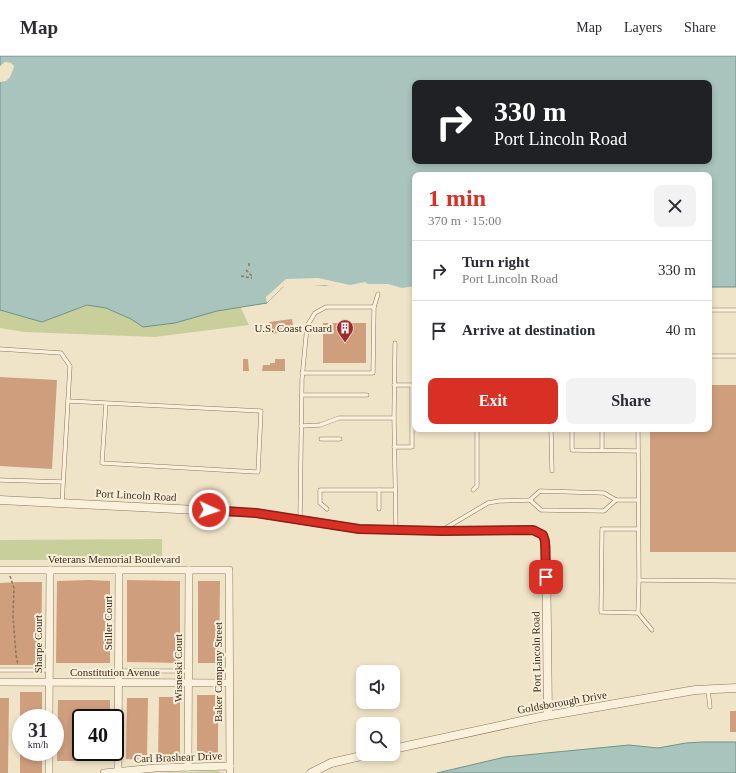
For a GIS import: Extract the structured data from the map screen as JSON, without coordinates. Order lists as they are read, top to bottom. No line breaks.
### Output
{"streets":{"street":["Port Lincoln Road","Veterans Memorial Boulevard","Stiller Court","Sharpe Court","Wisneski Court","Constitution Avenue","Baker Company Street","Goldsborough Drive","Carl Brashear Drive"]},"crossings":[["Port Lincoln Road","Goldsborough Drive"],["Veterans Memorial Boulevard","Stiller Court"],["Veterans Memorial Boulevard","Sharpe Court"],["Veterans Memorial Boulevard","Wisneski Court"],["Veterans Memorial Boulevard","Baker Company Street"],["Stiller Court","Constitution Avenue"],["Stiller Court","Carl Brashear Drive"],["Sharpe Court","Constitution Avenue"],["Wisneski Court","Constitution Avenue"],["Wisneski Court","Carl Brashear Drive"],["Constitution Avenue","Baker Company Street"],["Baker Company Street","Carl Brashear Drive"]],"places":{"building":["U.S. Coast Guard"]},"page":{"header":"Map","nav":["Map","Layers","Share"],"turn":["330 m","Port Lincoln Road"],"heading":["1 min","370 m · 15:00"],"list":[{"name":"Turn right","note":"Port Lincoln Road","value":"330 m"},{"name":"Arrive at destination","value":"40 m"}],"buttons":["Exit","Share"],"speed":"31 km/h","limit":"40"}}
